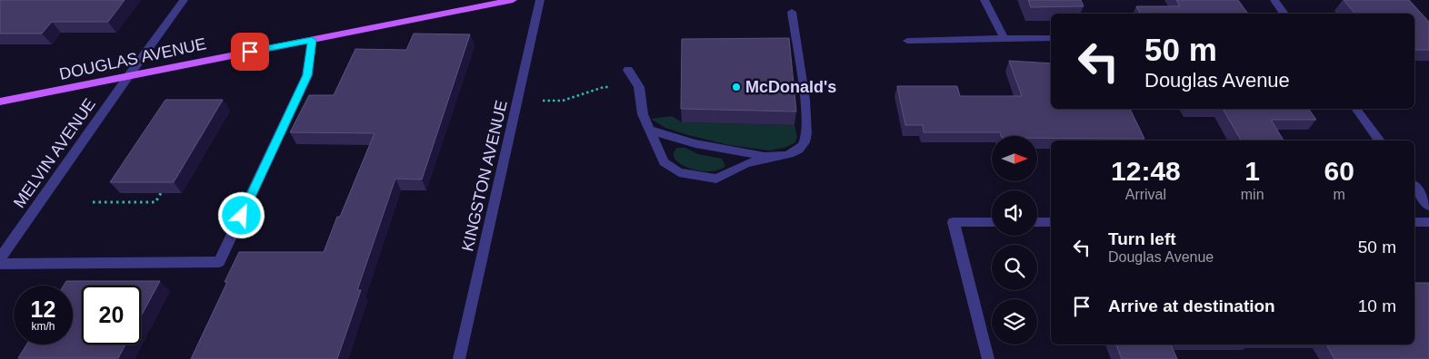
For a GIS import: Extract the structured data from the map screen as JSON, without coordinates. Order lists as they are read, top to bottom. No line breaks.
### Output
{"streets":{"main road":["DOUGLAS AVENUE"],"street":["MELVIN AVENUE","KINGSTON AVENUE"]},"crossings":[["DOUGLAS AVENUE","MELVIN AVENUE"]],"places":["McDonald's"],"north":"right","page":{"turn":["50 m","Douglas Avenue"],"eta":["12:48","Arrival","1","min","60","m"],"list":[{"name":"Turn left","note":"Douglas Avenue","value":"50 m"},{"name":"Arrive at destination","value":"10 m"}],"speed":"12 km/h","limit":"20"}}
